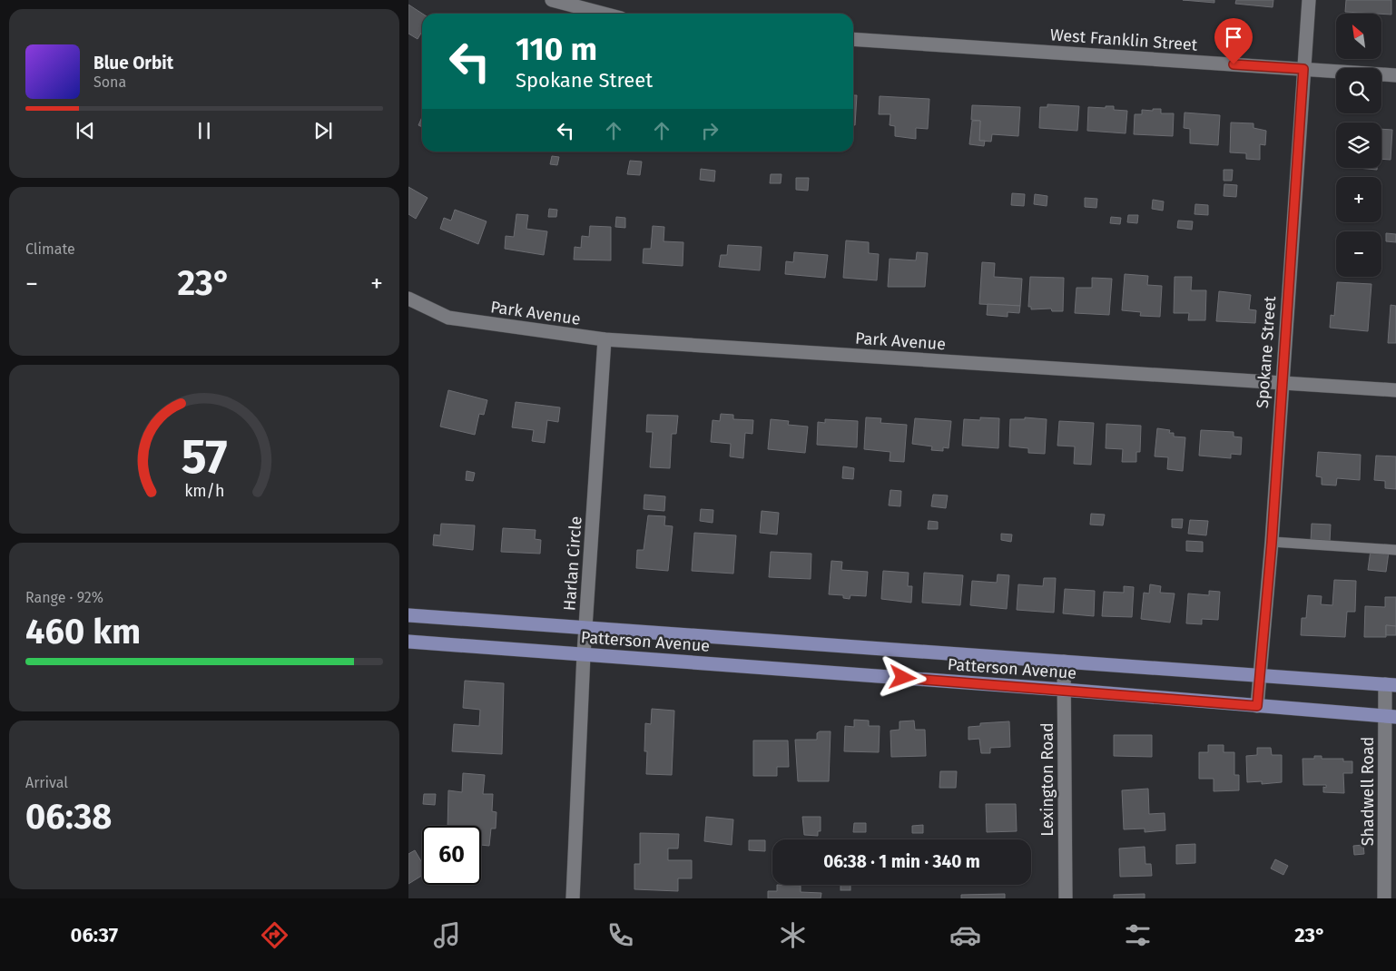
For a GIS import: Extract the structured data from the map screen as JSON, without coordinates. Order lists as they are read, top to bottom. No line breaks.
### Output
{"streets":{"main road":["Patterson Avenue"],"street":["West Franklin Street","Park Avenue","Spokane Street","Harlan Circle","Lexington Road","Shadwell Road"]},"crossings":[["West Franklin Street","Spokane Street"],["Park Avenue","Spokane Street"],["Park Avenue","Harlan Circle"],["Spokane Street","Patterson Avenue"],["Harlan Circle","Patterson Avenue"],["Patterson Avenue","Lexington Road"],["Patterson Avenue","Shadwell Road"]],"north":"top left","page":{"map_buttons":["+","−"],"turn":["110 m","Spokane Street"],"song":["Blue Orbit","Sona"],"tile":["Climate",["Range · 92%","460 km"],["Arrival","06:38"]],"heat":["−","23°","+"],"limit":"60","trip":"06:38 · 1 min · 340 m","tabs":["06:37","23°"],"gauge":["57","km/h"]}}
